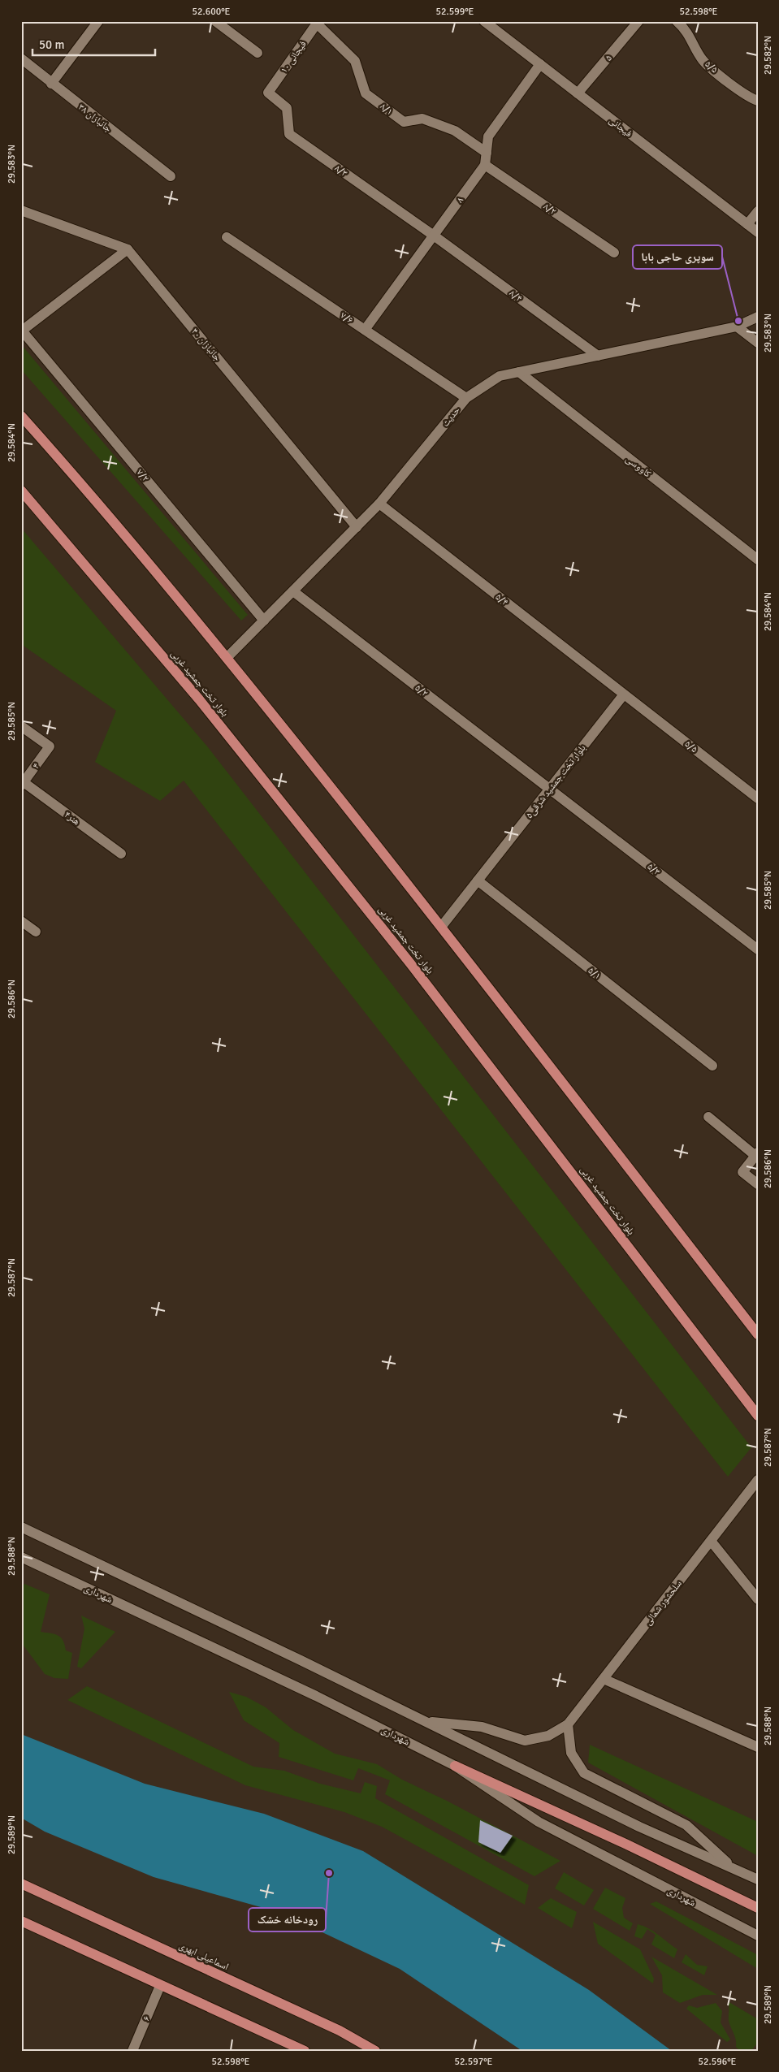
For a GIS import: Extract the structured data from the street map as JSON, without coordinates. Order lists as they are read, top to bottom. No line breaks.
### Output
{"streets":{"main road":["بلوار تخت جمشید غربی","اسماعیلی ابهری"],"street":["فیجانی ۱۰","۵","۵/۵","۸/۱","۳۸ جانبازان","فیجانی","۸/۳","۸","۸/۲","۸/۴","۷/۶","۴۰ جانبازان","حدیث","کاووسی","۷/۲","۵/۴","۵/۲","۴","بلوار تخت جمشید شرقی۵","هنر۴","۵/۳","۵/۱","شهرداری","سلحشور شمالی","۶"]},"crossings":[["فیجانی ۱۰","۸/۱"],["فیجانی ۱۰","۸/۳"],["۵","فیجانی"],["۵/۵","۵/۴"],["۵/۵","بلوار تخت جمشید شرقی۵"],["۸/۱","۸"],["فیجانی","۸"],["۸/۳","۸"],["۸/۳","۸/۴"],["۸","۸/۲"],["۸","۸/۴"],["۸","۷/۶"],["۸/۴","حدیث"],["۷/۶","حدیث"],["۴۰ جانبازان","حدیث"],["حدیث","کاووسی"],["حدیث","۷/۲"],["حدیث","۵/۴"],["حدیث","۵/۲"],["۵/۴","بلوار تخت جمشید شرقی۵"],["۵/۲","بلوار تخت جمشید شرقی۵"],["۵/۲","۵/۳"],["۴","هنر۴"],["بلوار تخت جمشید شرقی۵","۵/۳"],["بلوار تخت جمشید شرقی۵","۵/۱"]],"places":["سوپری حاجی بابا","رودخانه خشک"],"scale_bar":"50 m","coordinates":["52.600°E","52.599°E","52.598°E","29.582°N","29.583°N","29.584°N","29.585°N","29.586°N","29.587°N","29.588°N","29.589°N","52.597°E","52.596°E"]}
